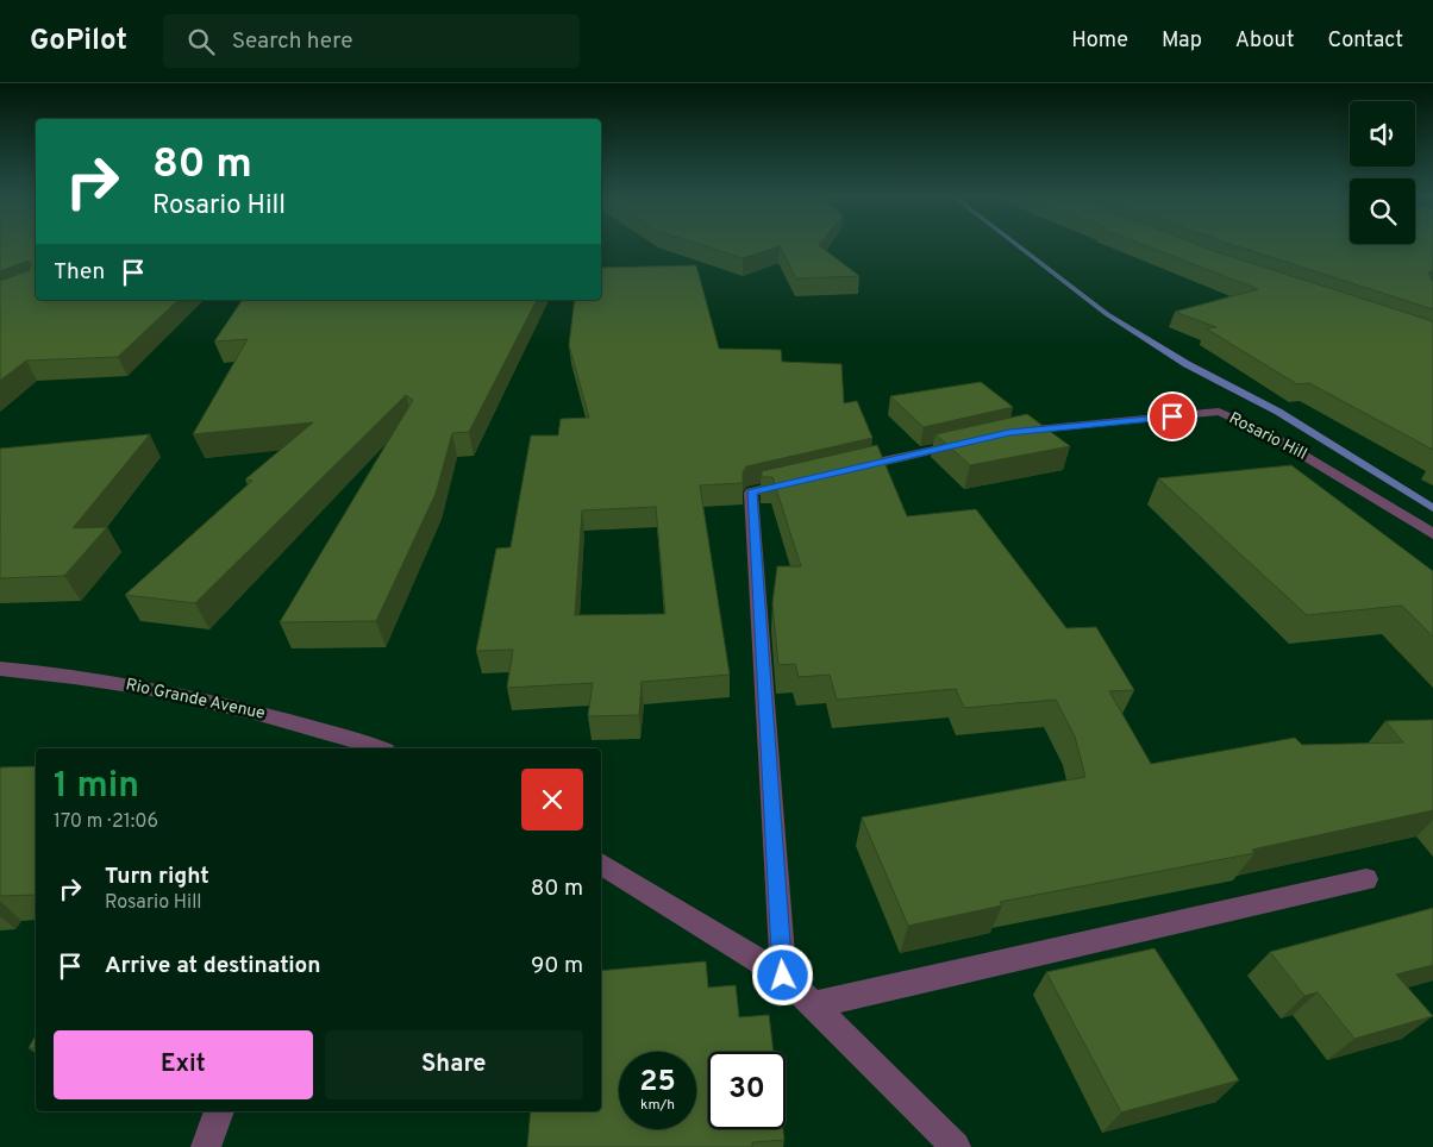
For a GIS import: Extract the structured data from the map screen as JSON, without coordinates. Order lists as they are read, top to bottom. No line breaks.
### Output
{"streets":{"street":["Rosario Hill","Rio Grande Avenue"]},"page":{"header":"GoPilot","search":"Search here","nav":["Home","Map","About","Contact"],"turn":["80 m","Rosario Hill"],"then":"Then","heading":["1 min","170 m · 21:06"],"list":[{"name":"Turn right","note":"Rosario Hill","value":"80 m"},{"name":"Arrive at destination","value":"90 m"}],"buttons":["Exit","Share"],"speed":"25 km/h","limit":"30"}}
